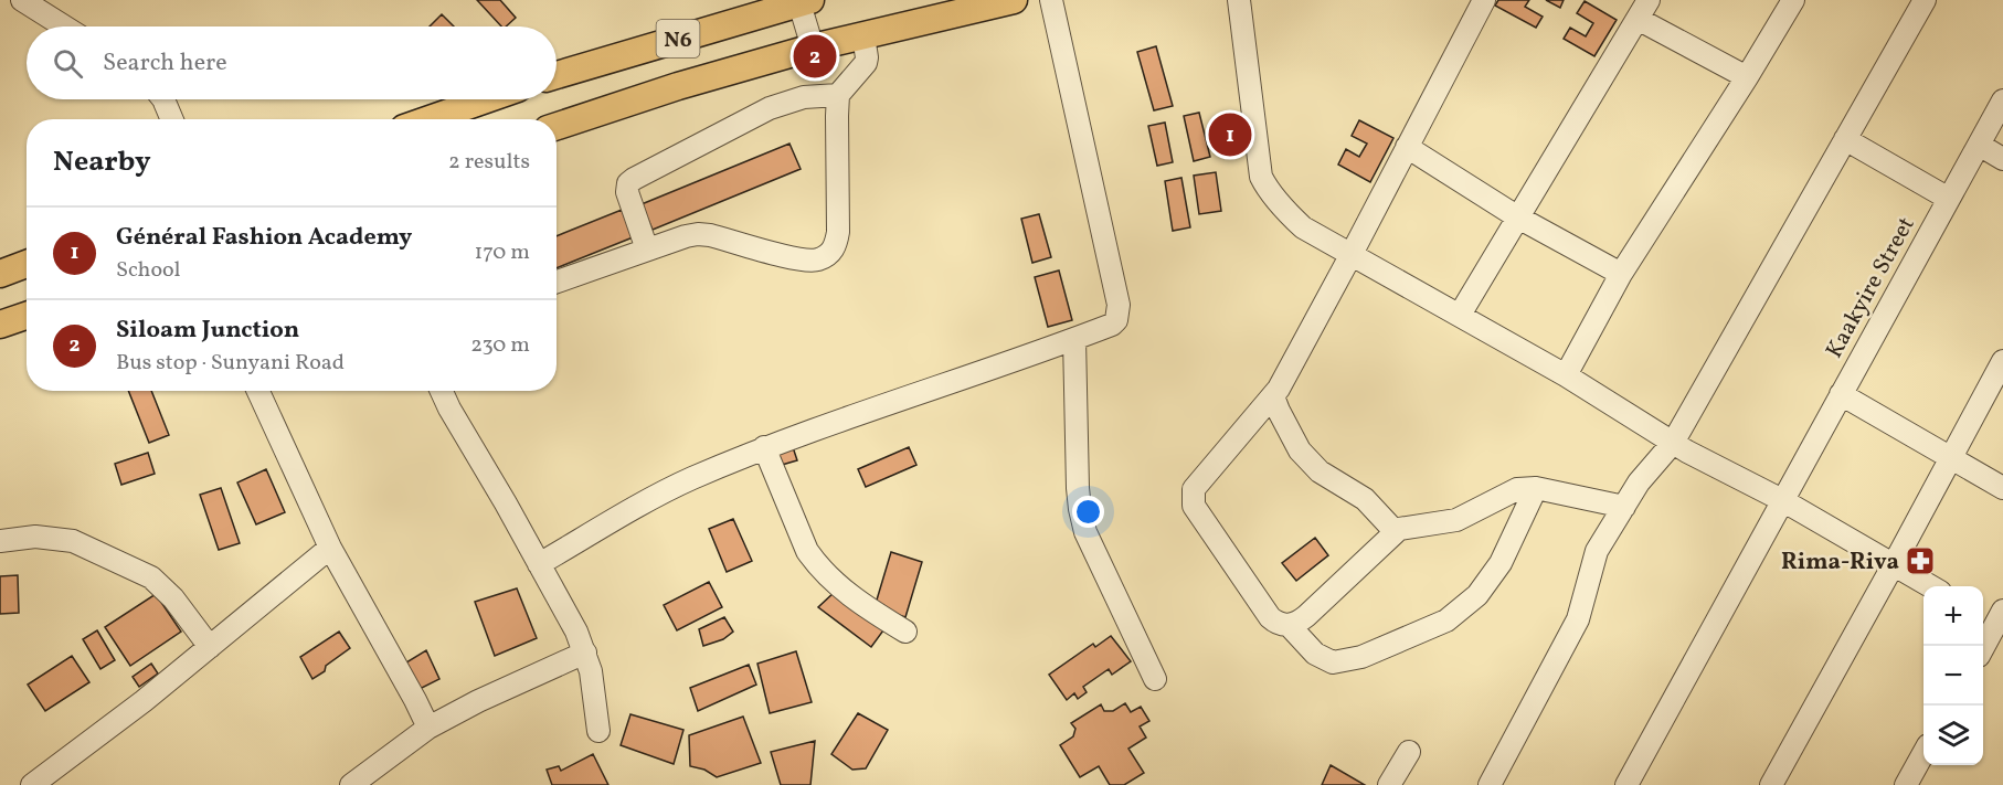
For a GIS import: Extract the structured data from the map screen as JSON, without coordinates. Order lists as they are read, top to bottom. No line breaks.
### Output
{"streets":{"main road":["N6"],"street":["Kaakyire Street"]},"places":{"pharmacy":["Rima-Riva"]},"page":{"search":"Search here","pins":["2","1"],"heading":["Nearby","2 results"],"list":[{"mark":"1","name":"Général Fashion Academy","note":"School","value":"170 m"},{"mark":"2","name":"Siloam Junction","note":"Bus stop · Sunyani Road","value":"230 m"}],"map_buttons":["+","−"]}}
